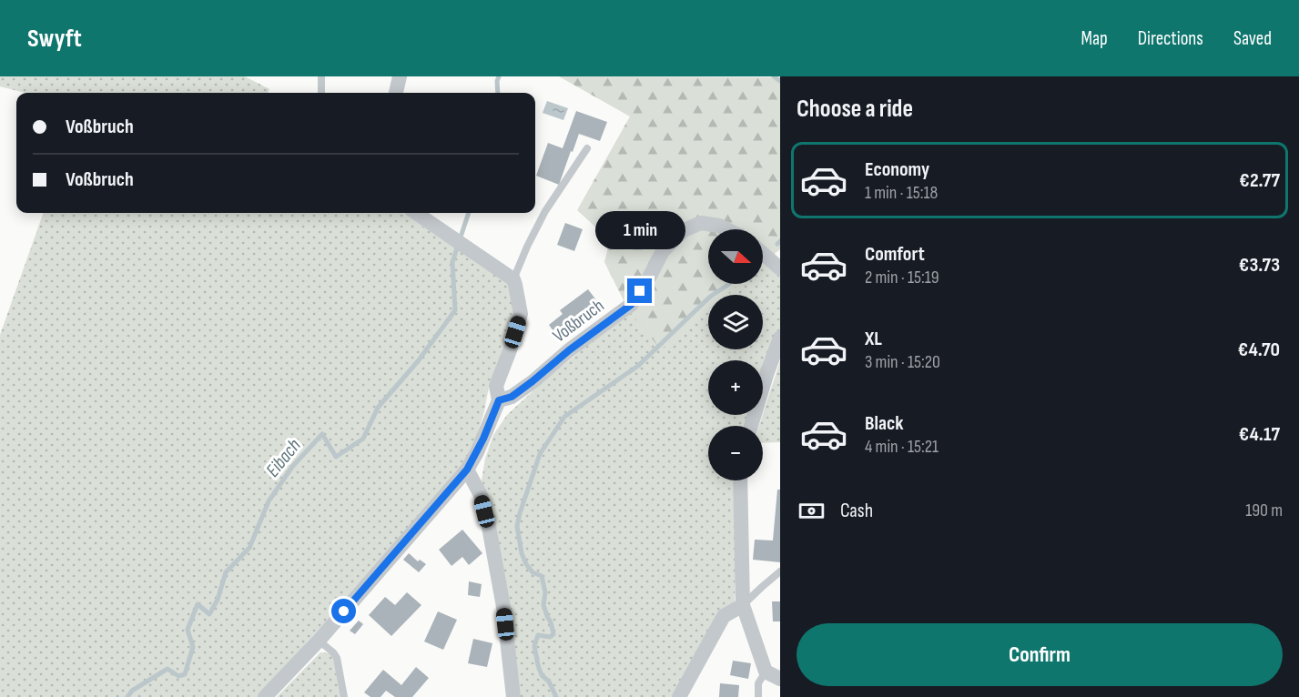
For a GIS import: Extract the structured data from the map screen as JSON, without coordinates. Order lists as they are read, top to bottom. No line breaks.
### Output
{"streets":{"street":["Voßbruch"]},"water":["Eibach"],"north":"right","page":{"header":"Swyft","nav":["Map","Directions","Saved"],"heading":"Choose a ride","banner":["Voßbruch","Voßbruch"],"list":[{"name":"Economy","note":"1 min · 15:18","value":"€2.77"},{"name":"Comfort","note":"2 min · 15:19","value":"€3.73"},{"name":"XL","note":"3 min · 15:20","value":"€4.70"},{"name":"Black","note":"4 min · 15:21","value":"€4.17"}],"bubble":"1 min","map_buttons":["+","−"],"pay":["Cash","190 m"],"buttons":"Confirm"}}
